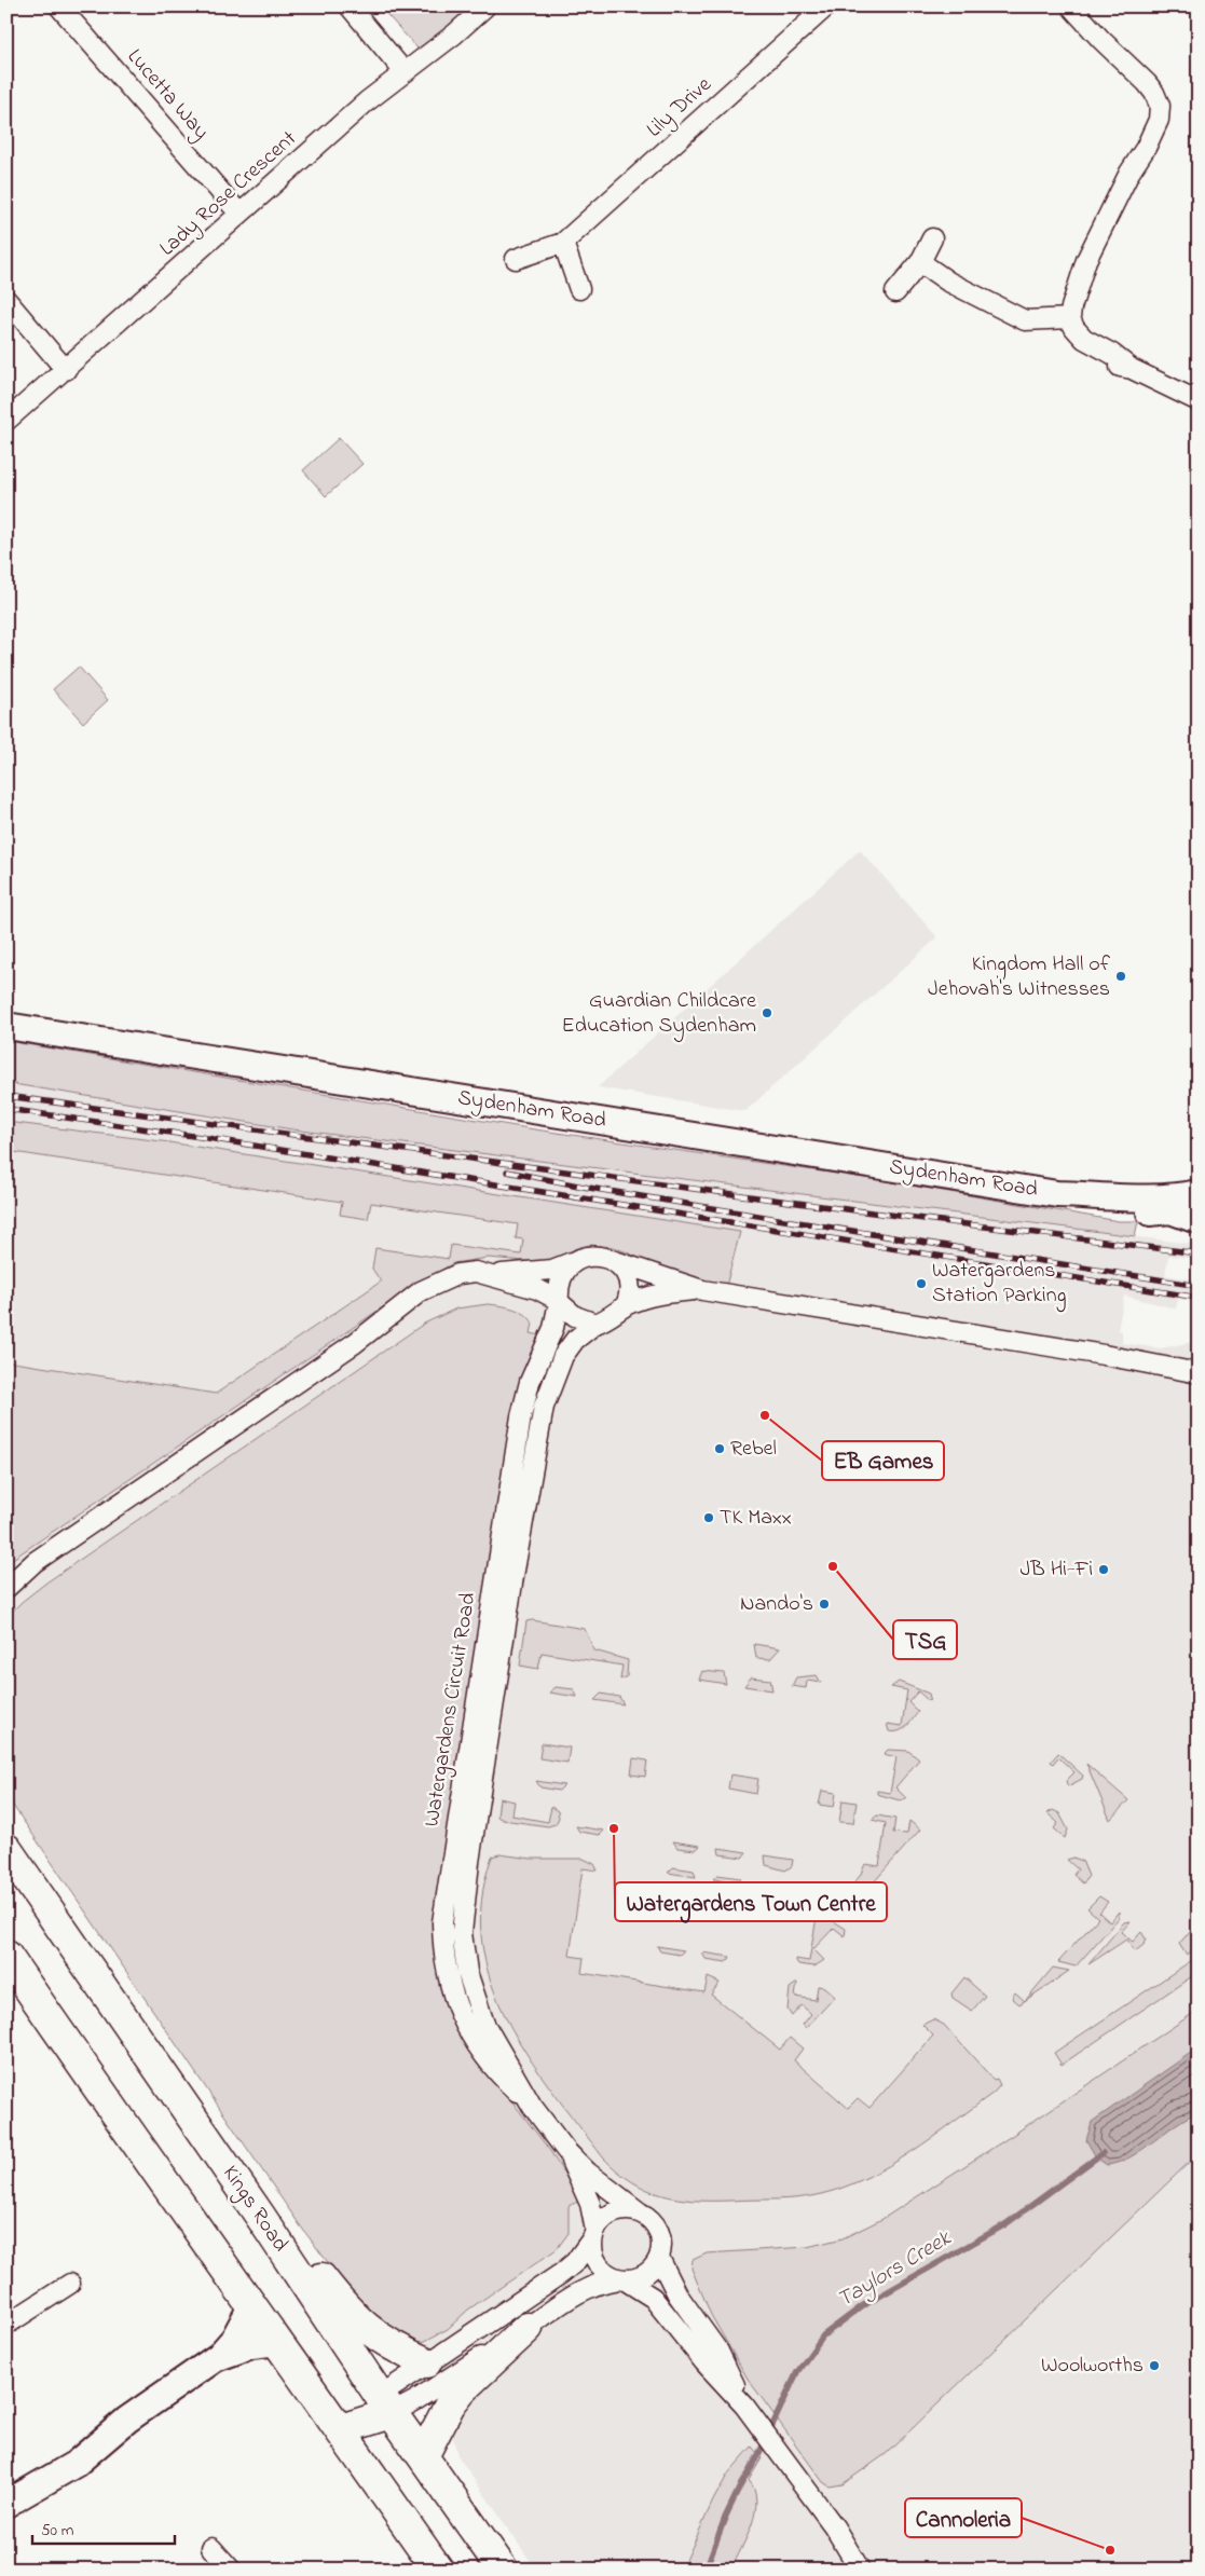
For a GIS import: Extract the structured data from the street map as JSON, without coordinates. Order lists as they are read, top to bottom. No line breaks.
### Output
{"streets":{"main road":["Kings Road"],"street":["Lucetta Way","Lily Drive","Lady Rose Crescent","Sydenham Road","Watergardens Circuit Road"]},"crossings":[["Lucetta Way","Lady Rose Crescent"]],"water":["Taylors Creek"],"places":["Kingdom Hall of Jehovah's Witnesses","Guardian Childcare Education Sydenham","Watergardens Station Parking","EB Games","Rebel","TK Maxx","TSG","JB Hi-Fi","Nando's","Watergardens Town Centre","Woolworths","Cannoleria"],"scale_bar":"50 m"}
